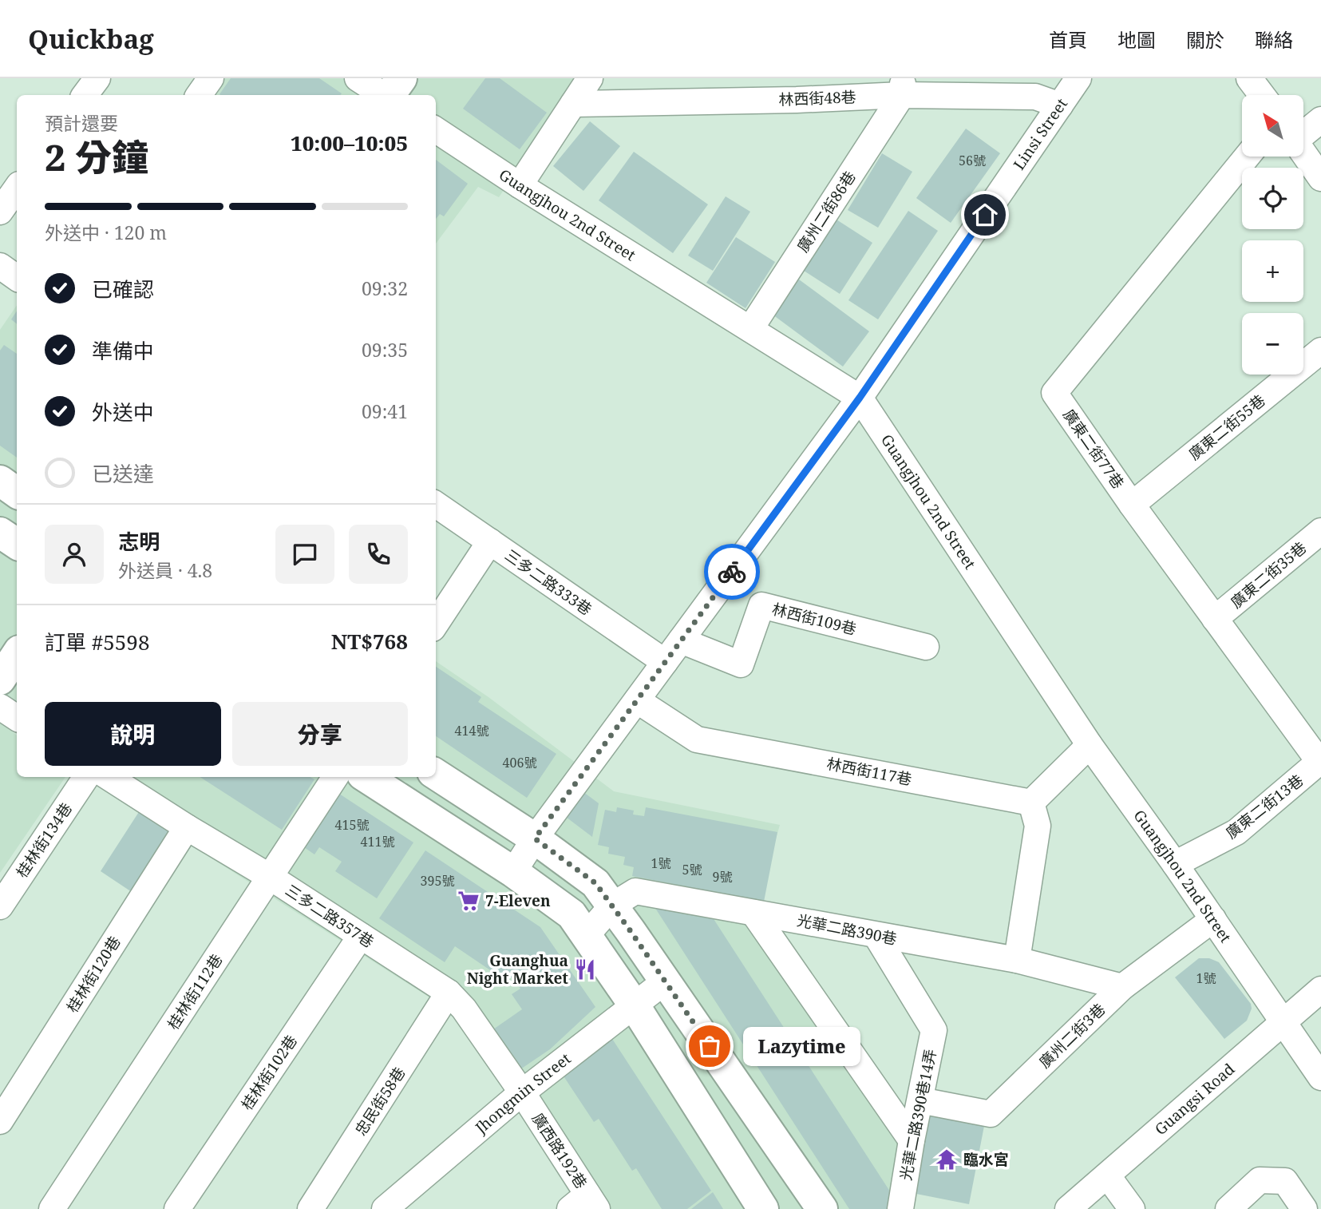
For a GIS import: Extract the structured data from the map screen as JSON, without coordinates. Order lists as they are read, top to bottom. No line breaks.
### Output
{"streets":{"street":["林西街48巷","Linsi Street","廣州二街86巷","Guangjhou 2nd Street","廣東二街55巷","廣東二街77巷","廣東二街35巷","三多二路333巷","林西街109巷","林西街117巷","廣東二街13巷","桂林街134巷","三多二路357巷","光華二路390巷","桂林街120巷","桂林街112巷","廣州二街3巷","桂林街102巷","Jhongmin Street","Guangsi Road","忠民街58巷","光華二路390巷14弄","廣西路192巷"]},"crossings":[["林西街48巷","Linsi Street"],["林西街48巷","廣州二街86巷"],["Linsi Street","Guangjhou 2nd Street"],["Linsi Street","三多二路333巷"],["Linsi Street","林西街109巷"],["Linsi Street","林西街117巷"],["廣州二街86巷","Guangjhou 2nd Street"],["Guangjhou 2nd Street","廣東二街13巷"],["Guangjhou 2nd Street","廣州二街3巷"],["Guangjhou 2nd Street","Guangsi Road"],["廣東二街55巷","廣東二街77巷"],["廣東二街77巷","廣東二街35巷"],["廣東二街77巷","廣東二街13巷"],["三多二路357巷","桂林街120巷"],["三多二路357巷","桂林街112巷"],["三多二路357巷","桂林街102巷"],["三多二路357巷","Jhongmin Street"],["三多二路357巷","忠民街58巷"],["三多二路357巷","廣西路192巷"],["光華二路390巷","廣州二街3巷"],["光華二路390巷","光華二路390巷14弄"],["廣州二街3巷","光華二路390巷14弄"],["Jhongmin Street","廣西路192巷"]],"places":{"supermarket":["7-Eleven"],"restaurant":["Guanghua Night Market"],"other":["Lazytime"],"temple":["臨水宮"]},"house_numbers":["56號","414號","406號","415號","411號","1號","5號","9號","395號","1號"],"north":"top left","page":{"header":"Quickbag","nav":["首頁","地圖","關於","聯絡"],"map_buttons":["+","−"],"heading":["2 分鐘","預計還要","10:00–10:05"],"panel":["志明","外送員 · 4.8","訂單 #5598","NT$768"],"bar":"外送中 · 120 m","list":[["已確認","09:32"],["準備中","09:35"],["外送中","09:41"],"已送達"],"buttons":["說明","分享"],"bubble":"Lazytime"}}
